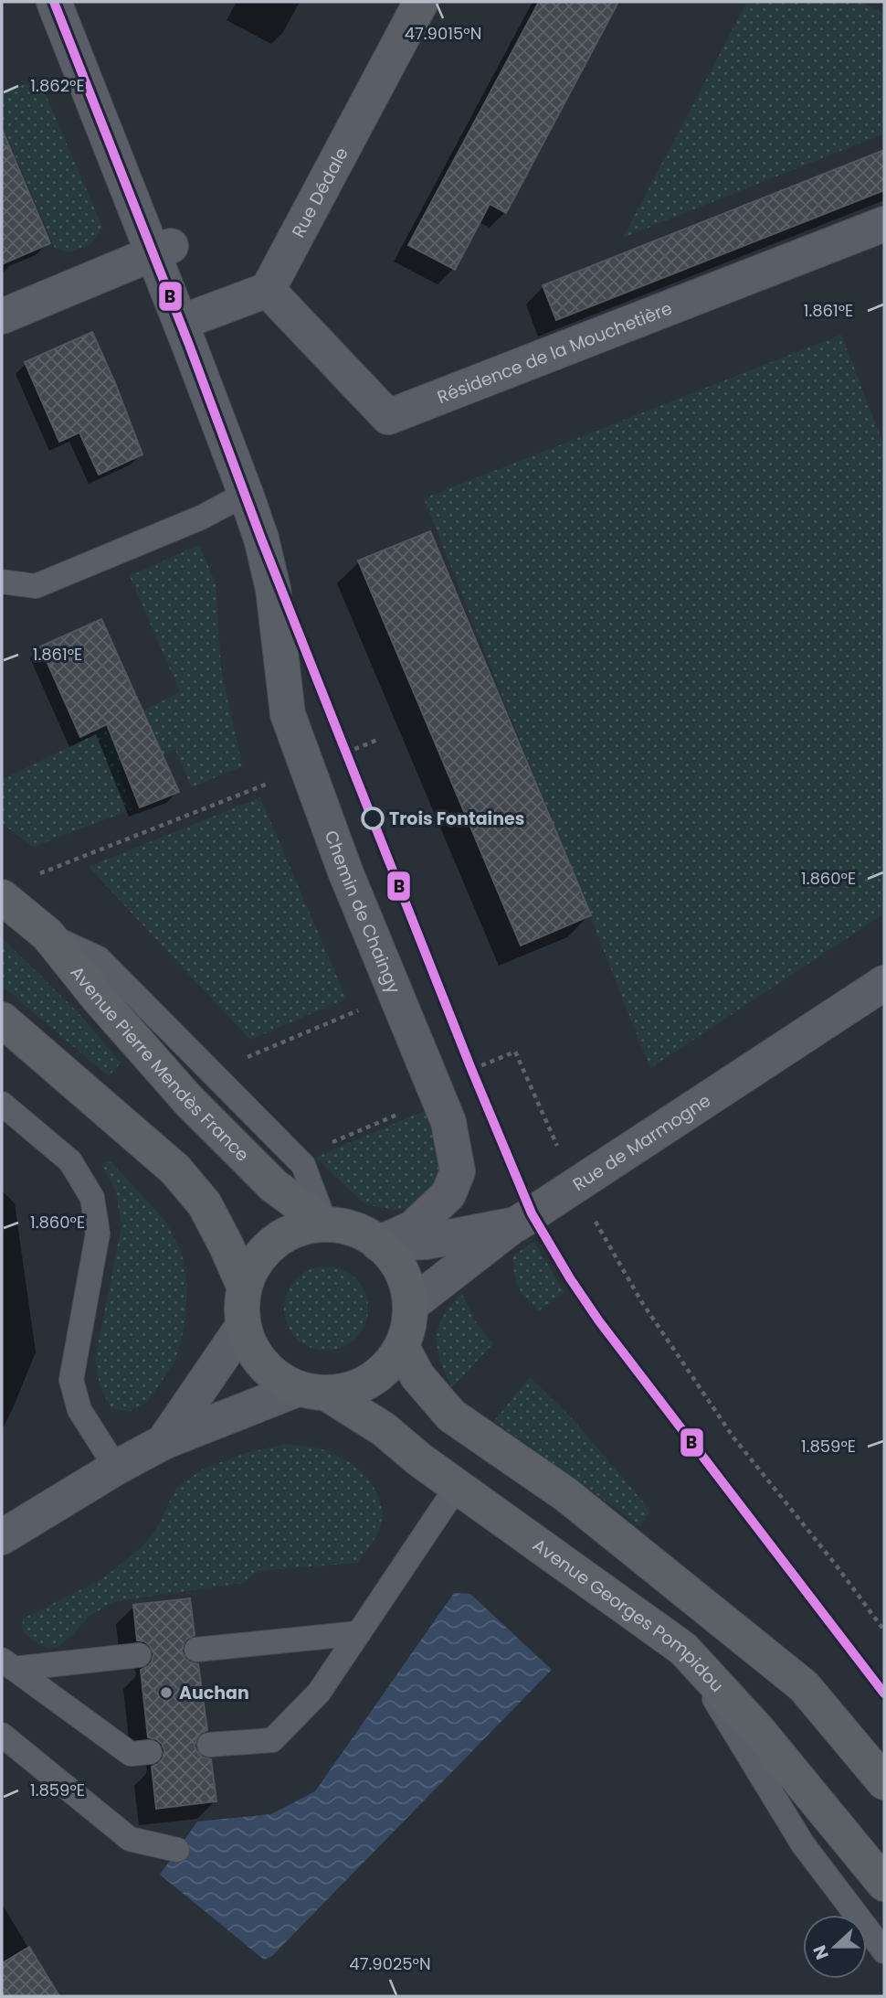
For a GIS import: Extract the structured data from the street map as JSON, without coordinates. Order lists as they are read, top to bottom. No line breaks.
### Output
{"streets":{"main road":["Avenue Pierre Mendès France","Avenue Georges Pompidou"],"street":["Rue Dédale","Résidence de la Mouchetière","Chemin de Chaingy","Rue de Marmogne"]},"crossings":[["Rue Dédale","Résidence de la Mouchetière"],["Chemin de Chaingy","Avenue Pierre Mendès France"],["Chemin de Chaingy","Rue de Marmogne"],["Chemin de Chaingy","Avenue Georges Pompidou"],["Avenue Pierre Mendès France","Rue de Marmogne"],["Avenue Pierre Mendès France","Avenue Georges Pompidou"],["Rue de Marmogne","Avenue Georges Pompidou"]],"places":["Trois Fontaines","Auchan"],"lines":["transit line B"],"north":"left","coordinates":["47.9015°N","1.862°E","1.861°E","1.860°E","1.859°E","47.9025°N"]}
